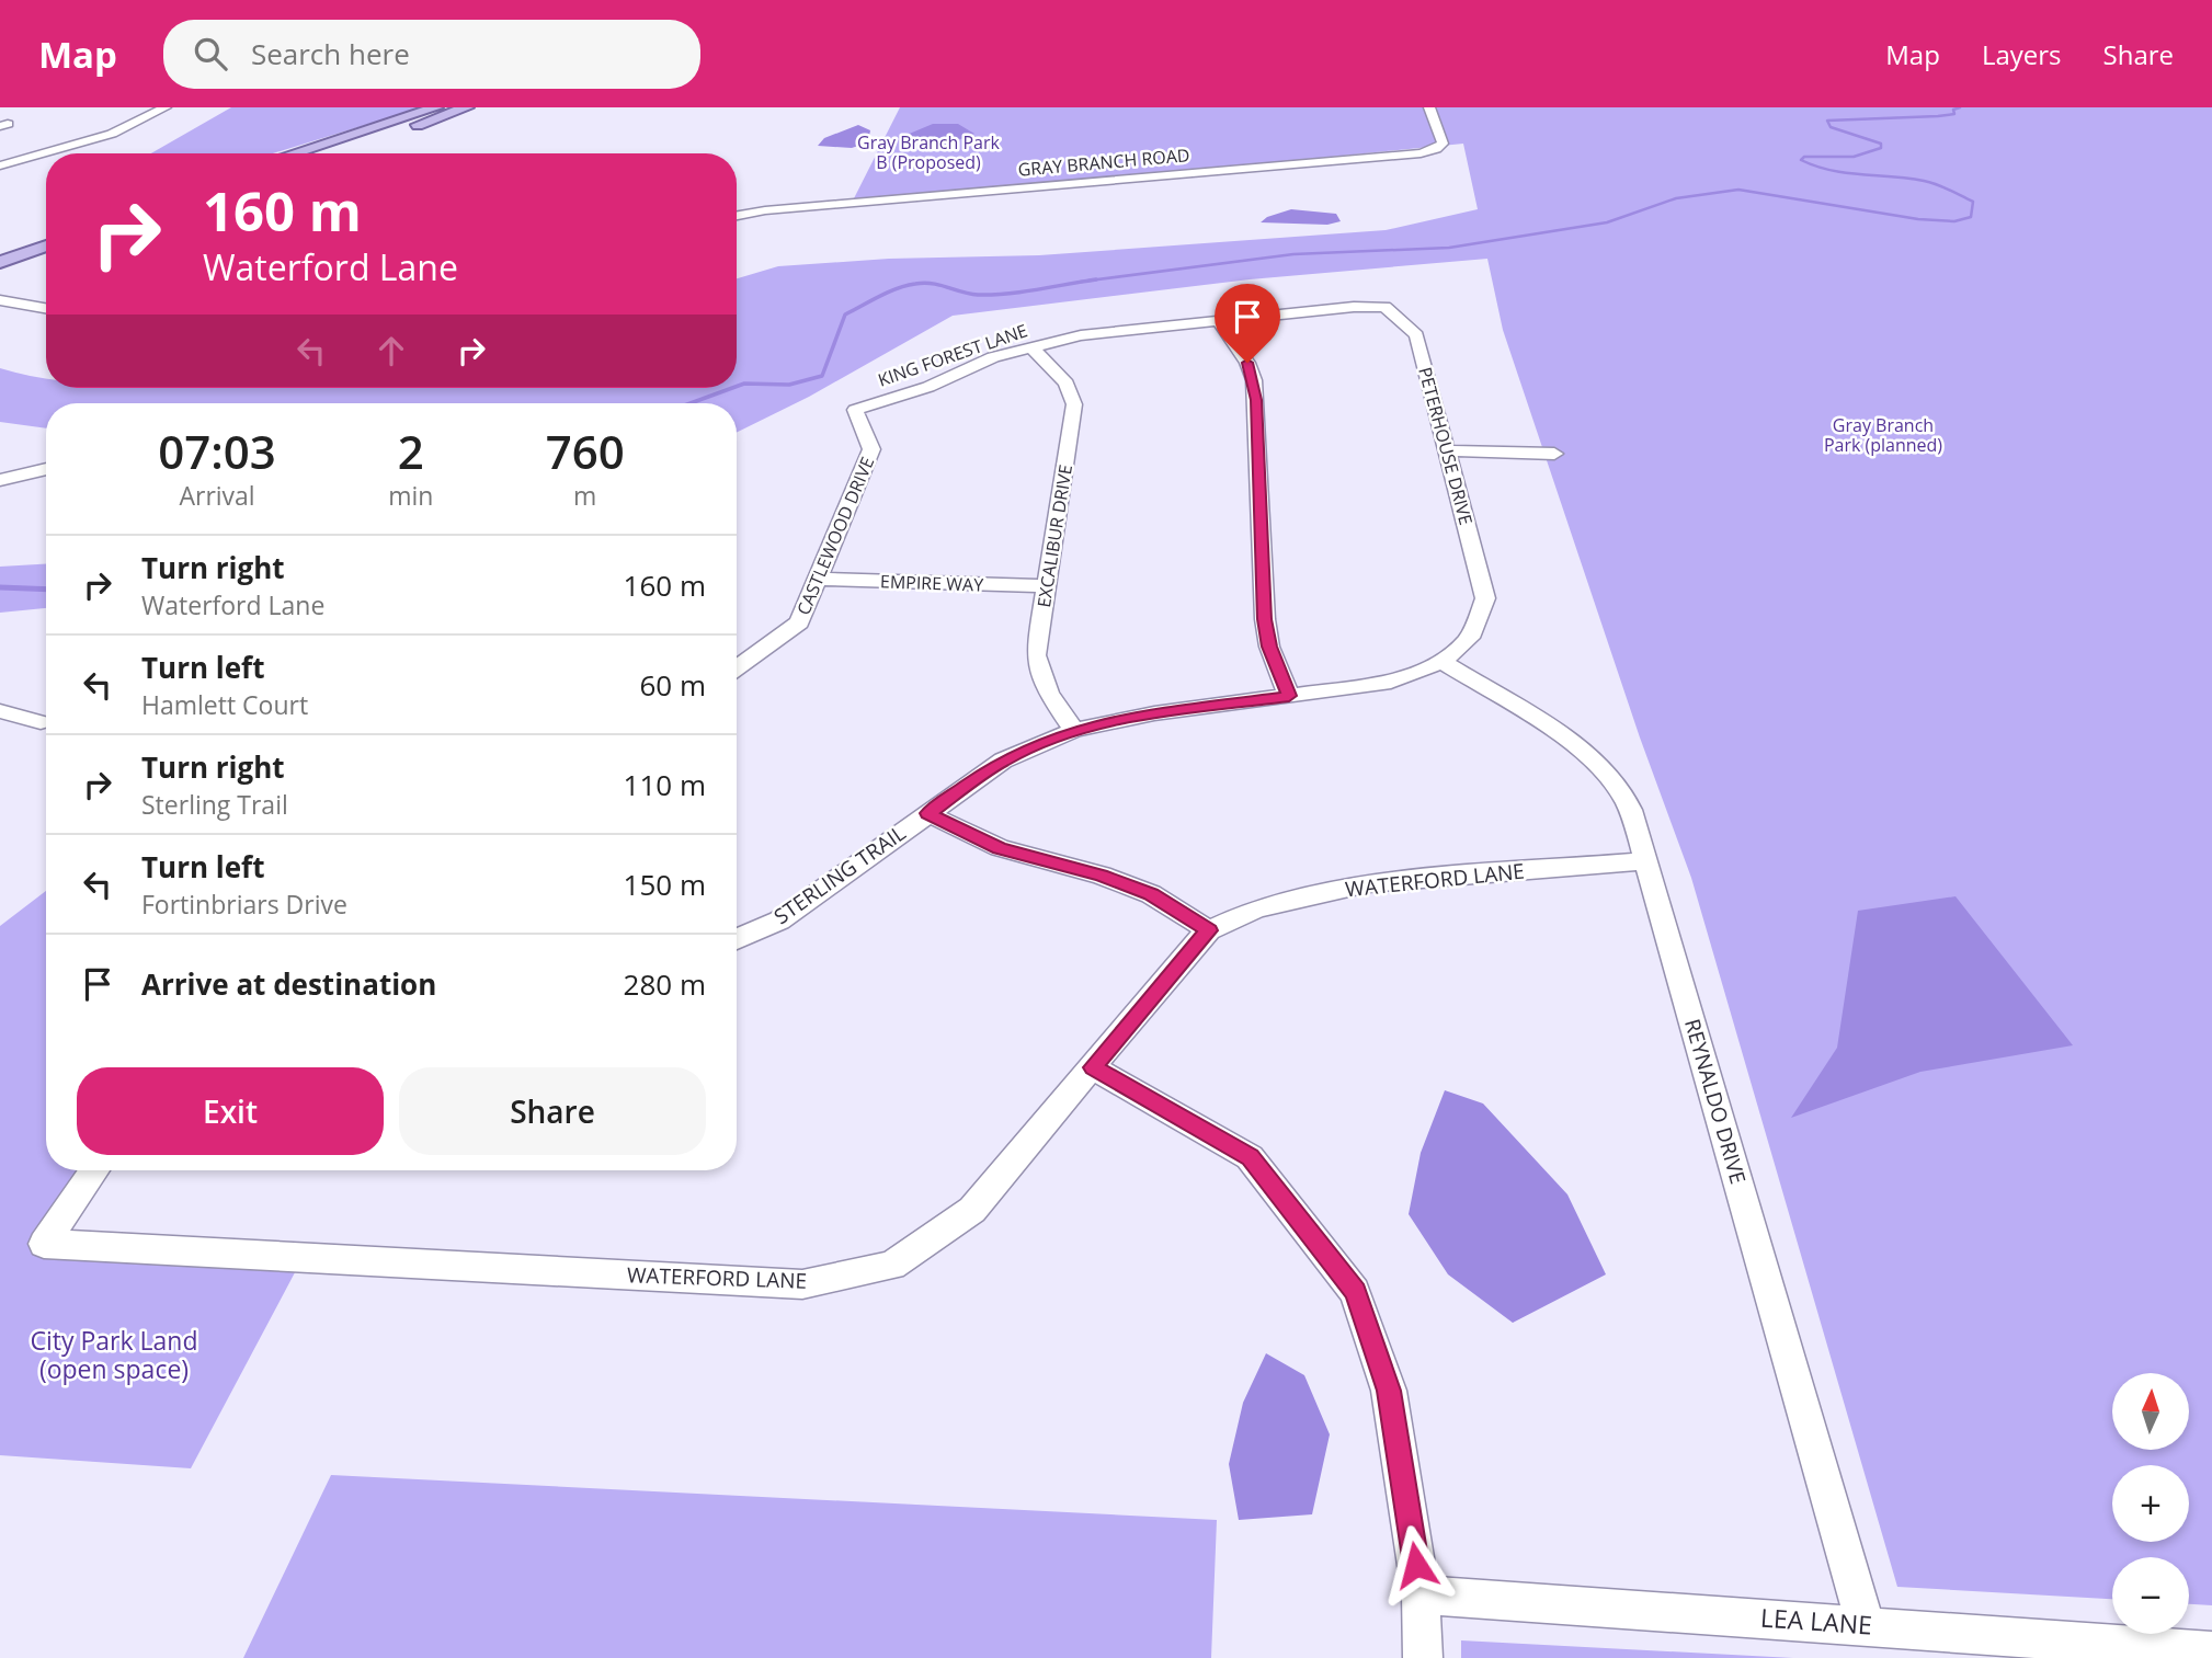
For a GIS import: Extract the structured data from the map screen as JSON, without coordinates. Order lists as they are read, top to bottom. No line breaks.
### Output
{"streets":{"street":["GRAY BRANCH ROAD","KING FOREST LANE","PETERHOUSE DRIVE","CASTLEWOOD DRIVE","EXCALIBUR DRIVE","EMPIRE WAY","STERLING TRAIL","WATERFORD LANE","REYNALDO DRIVE","LEA LANE"]},"crossings":[["KING FOREST LANE","PETERHOUSE DRIVE"],["KING FOREST LANE","CASTLEWOOD DRIVE"],["KING FOREST LANE","EXCALIBUR DRIVE"],["PETERHOUSE DRIVE","STERLING TRAIL"],["CASTLEWOOD DRIVE","EMPIRE WAY"],["EXCALIBUR DRIVE","EMPIRE WAY"],["EXCALIBUR DRIVE","STERLING TRAIL"],["STERLING TRAIL","REYNALDO DRIVE"],["WATERFORD LANE","REYNALDO DRIVE"],["REYNALDO DRIVE","LEA LANE"]],"parks":["Gray Branch Park B (Proposed)","Gray Branch Park (planned)","City Park Land (open space)"],"north":"top","page":{"header":"Map","search":"Search here","nav":["Map","Layers","Share"],"turn":["160 m","Waterford Lane"],"eta":["07:03","Arrival","2","min","760","m"],"list":[{"name":"Turn right","note":"Waterford Lane","value":"160 m"},{"name":"Turn left","note":"Hamlett Court","value":"60 m"},{"name":"Turn right","note":"Sterling Trail","value":"110 m"},{"name":"Turn left","note":"Fortinbriars Drive","value":"150 m"},{"name":"Arrive at destination","value":"280 m"}],"buttons":["Exit","Share"],"map_buttons":["+","−"]}}
